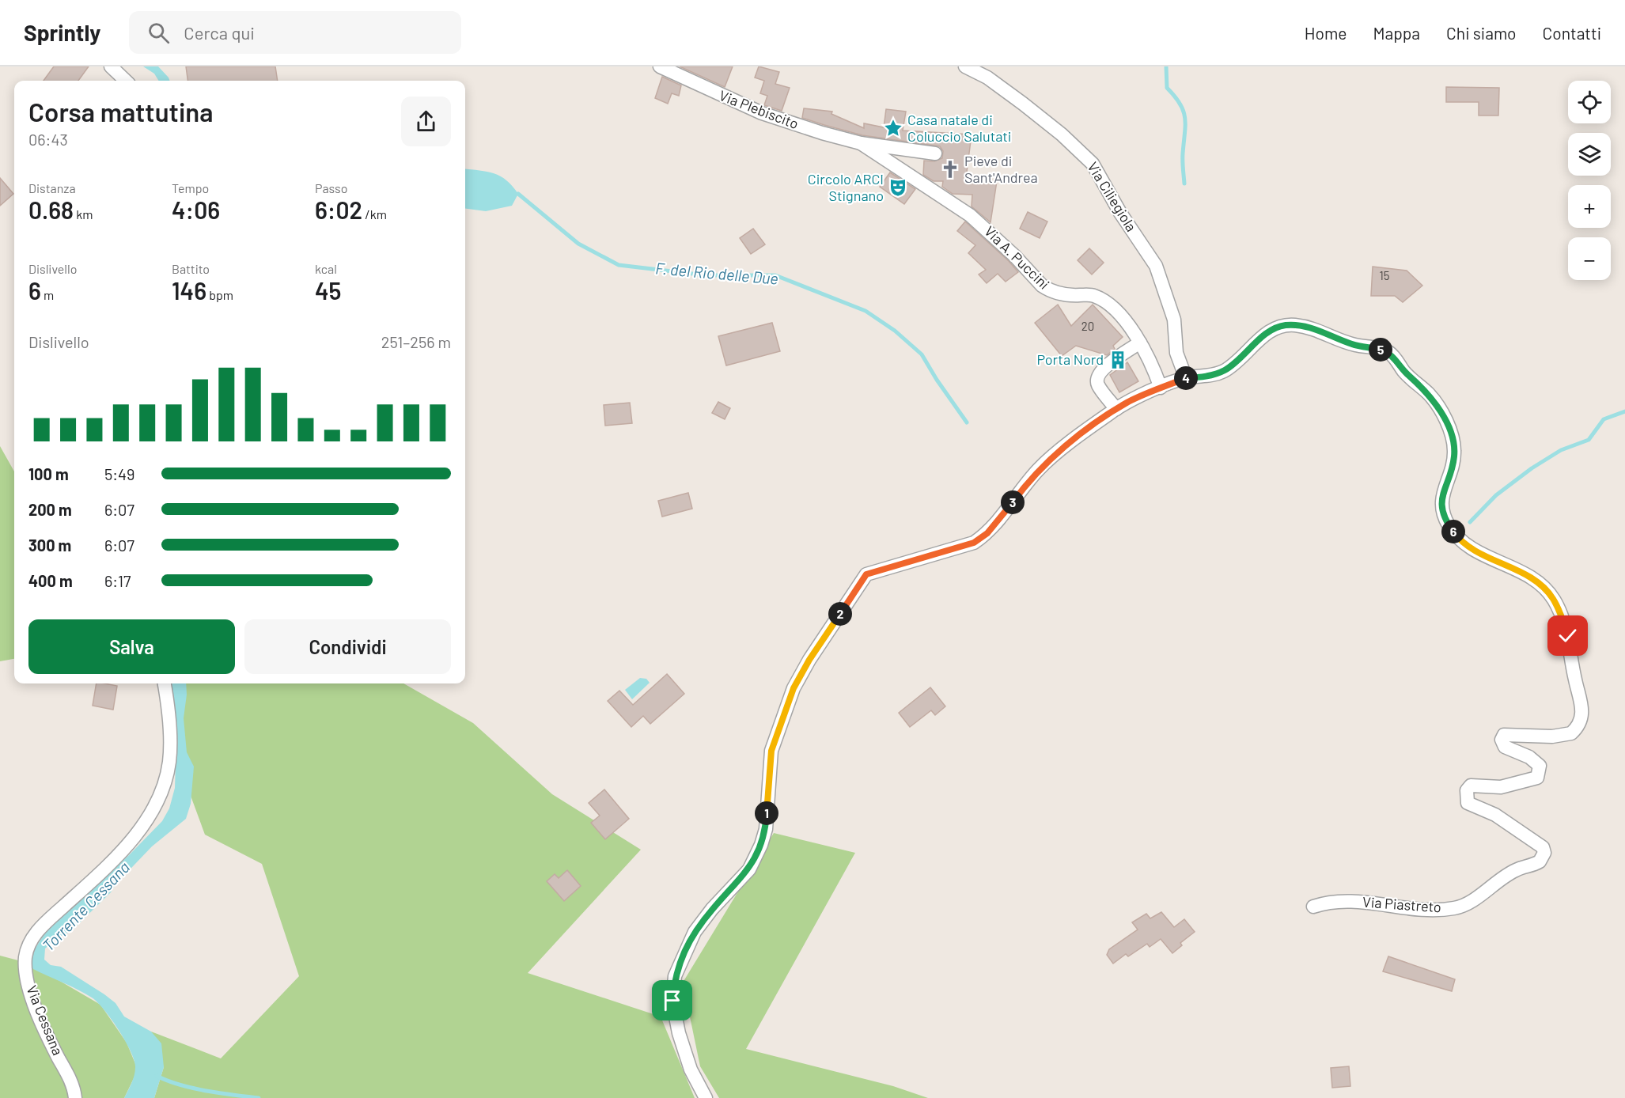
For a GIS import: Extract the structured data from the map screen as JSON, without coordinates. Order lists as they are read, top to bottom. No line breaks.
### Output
{"streets":{"street":["Via Plebiscito","Via Ciliegiola","Via A. Puccini","Via Piastreto","Via Cessana"]},"crossings":[["Via Plebiscito","Via A. Puccini"],["Via Ciliegiola","Via Piastreto"],["Via A. Puccini","Via Piastreto"]],"water":["F. del Rio delle Due","Torrente Cessana"],"places":{"place":["Casa natale di Coluccio Salutati"],"church":["Pieve di Sant'Andrea"],"theatre":["Circolo ARCI Stignano"],"building":["Porta Nord"]},"house_numbers":["15","20"],"page":{"header":"Sprintly","search":"Cerca qui","nav":["Home","Mappa","Chi siamo","Contatti"],"map_buttons":["+","−"],"heading":["Corsa mattutina","06:43"],"stats":[["Distanza","0.68 km"],["Tempo","4:06"],["Passo","6:02 /km"],["Dislivello","6 m"],["Battito","146 bpm"],["kcal","45"]],"chart":["Dislivello","251–256 m"],"pins":["5","4","3","6","2","1"],"list":[{"name":"100 m","note":"5:49"},{"name":"200 m","note":"6:07"},{"name":"300 m","note":"6:07"},{"name":"400 m","note":"6:17"}],"buttons":["Salva","Condividi"]}}
